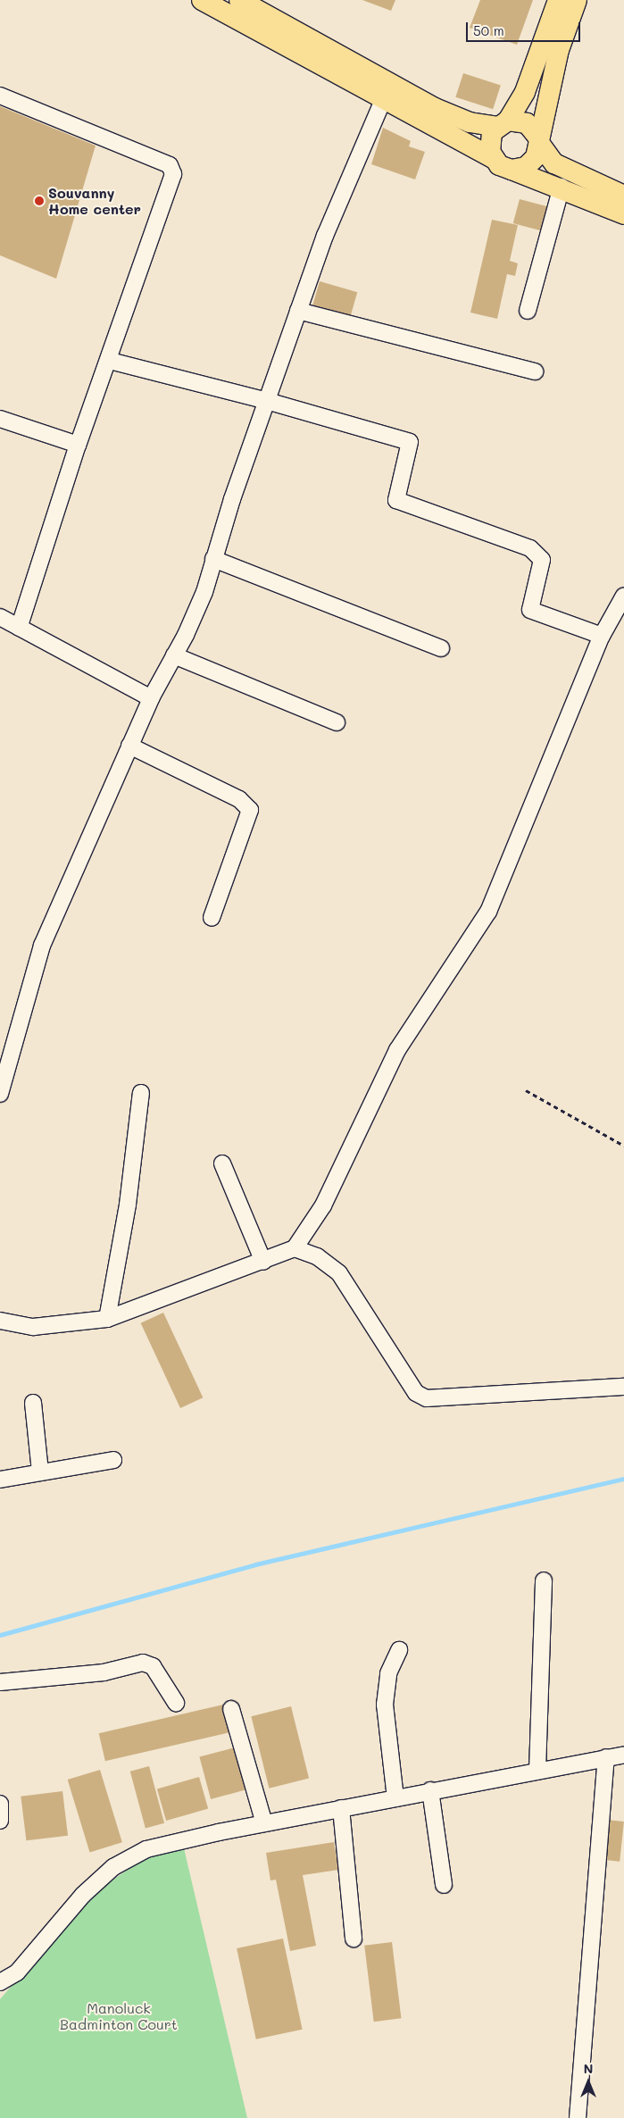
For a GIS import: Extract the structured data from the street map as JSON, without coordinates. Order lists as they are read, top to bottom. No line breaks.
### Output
{"parks":["Manoluck Badminton Court"],"places":["Souvanny Home center"],"scale_bar":"50 m","north":"top"}
